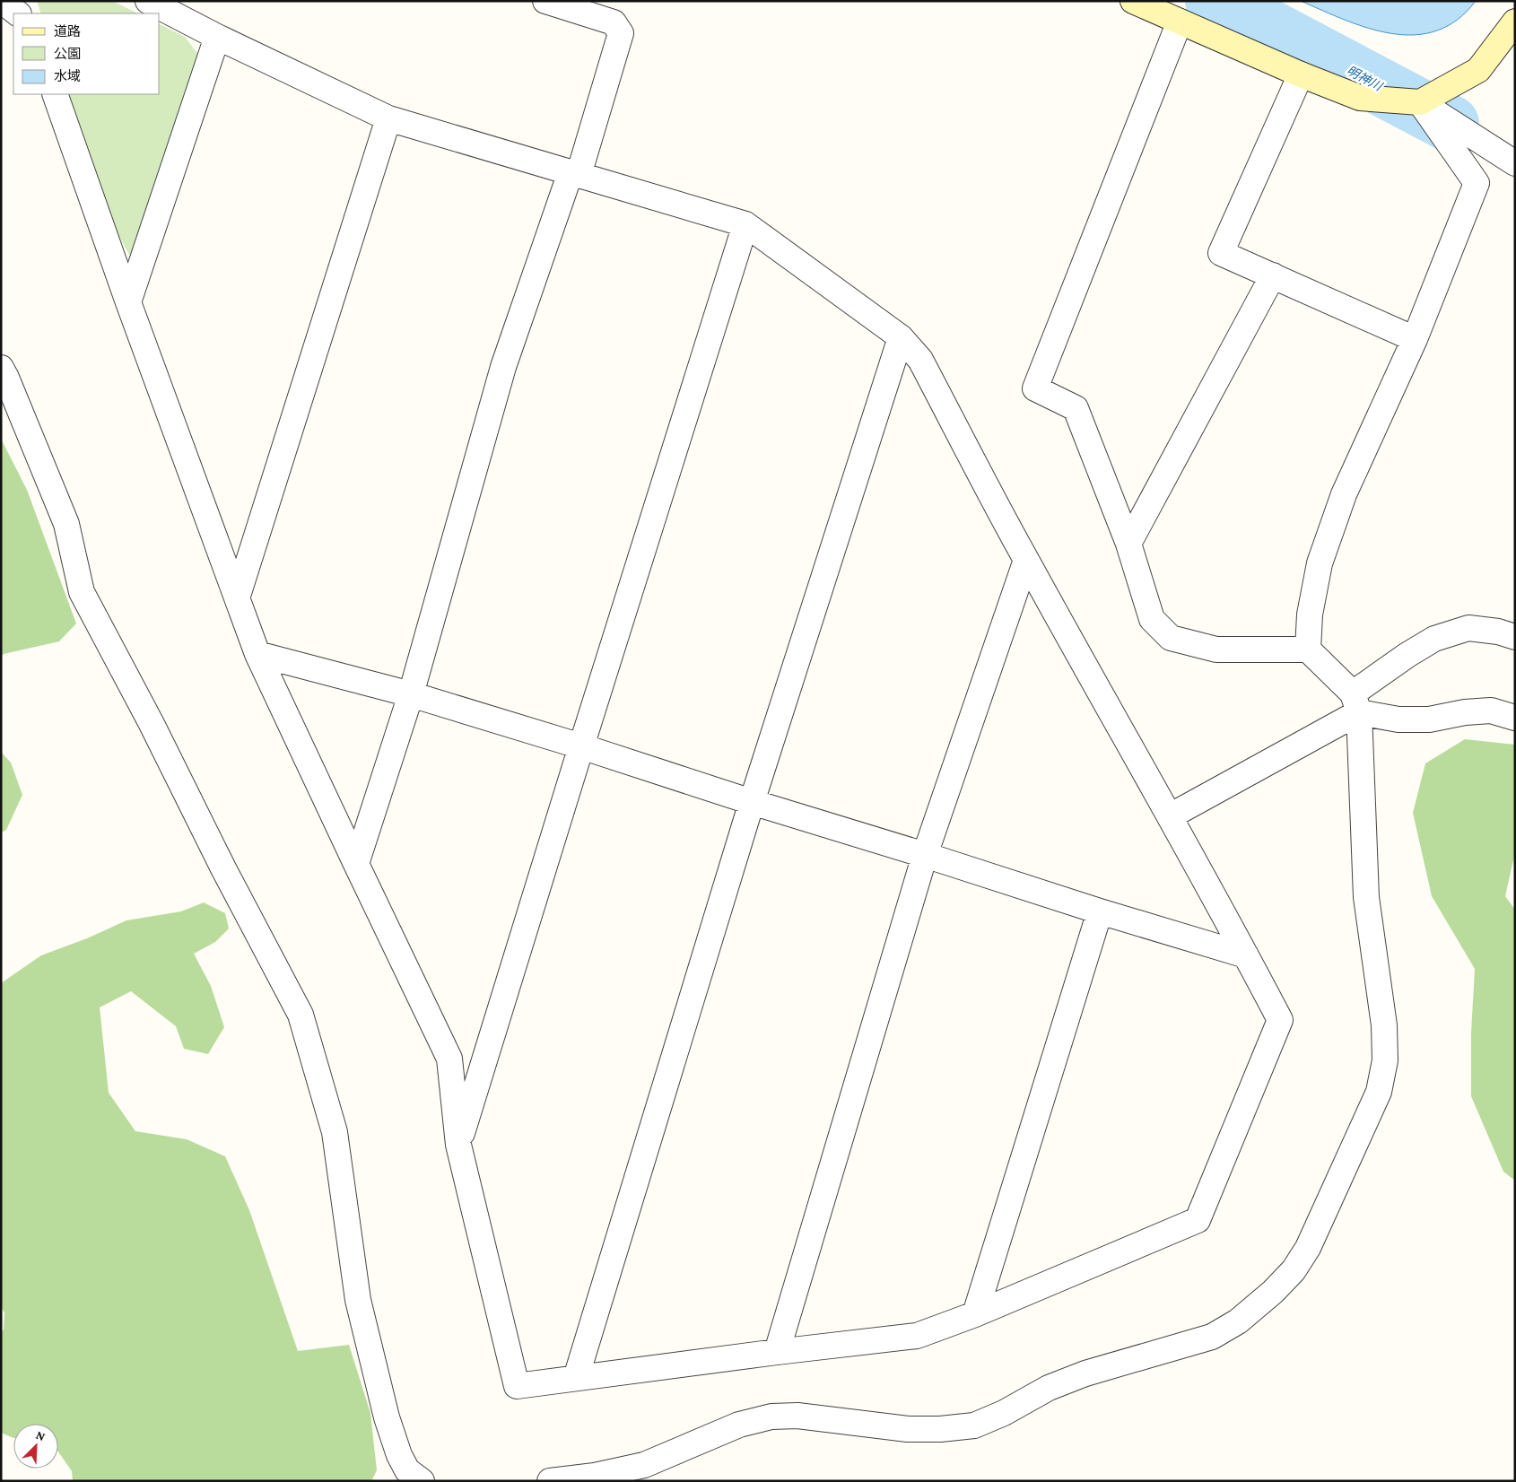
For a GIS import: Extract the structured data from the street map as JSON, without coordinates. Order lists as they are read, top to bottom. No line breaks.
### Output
{"water":["明神川"],"legend":["道路","公園","水域"],"north":"top right"}
